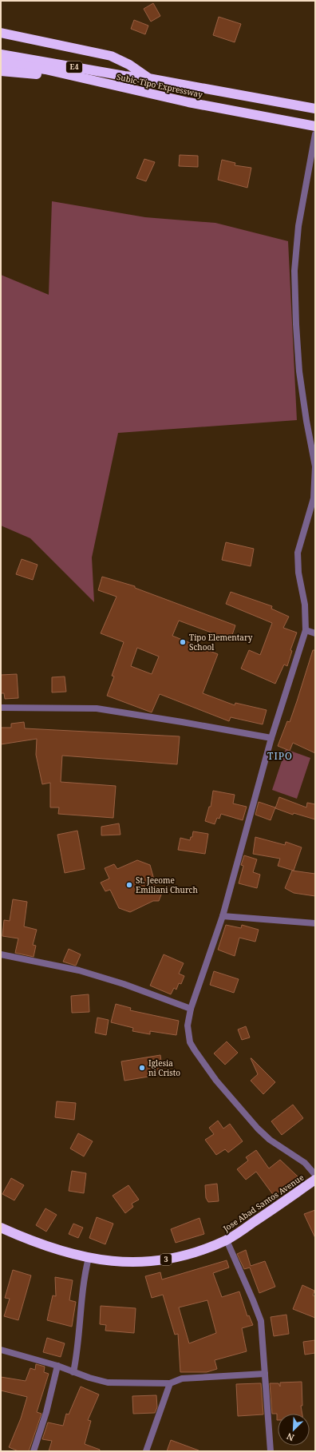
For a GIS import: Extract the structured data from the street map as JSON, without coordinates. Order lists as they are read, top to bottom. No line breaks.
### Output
{"streets":{"highway":["E4","Subic-Tipo Expressway","Jose Abad Santos Avenue","3"]},"crossings":[["E4","Subic-Tipo Expressway"]],"districts":["TIPO"],"places":["Tipo Elementary School","St. Jeeome Emiliani Church","Iglesia ni Cristo"],"north":"bottom left"}
